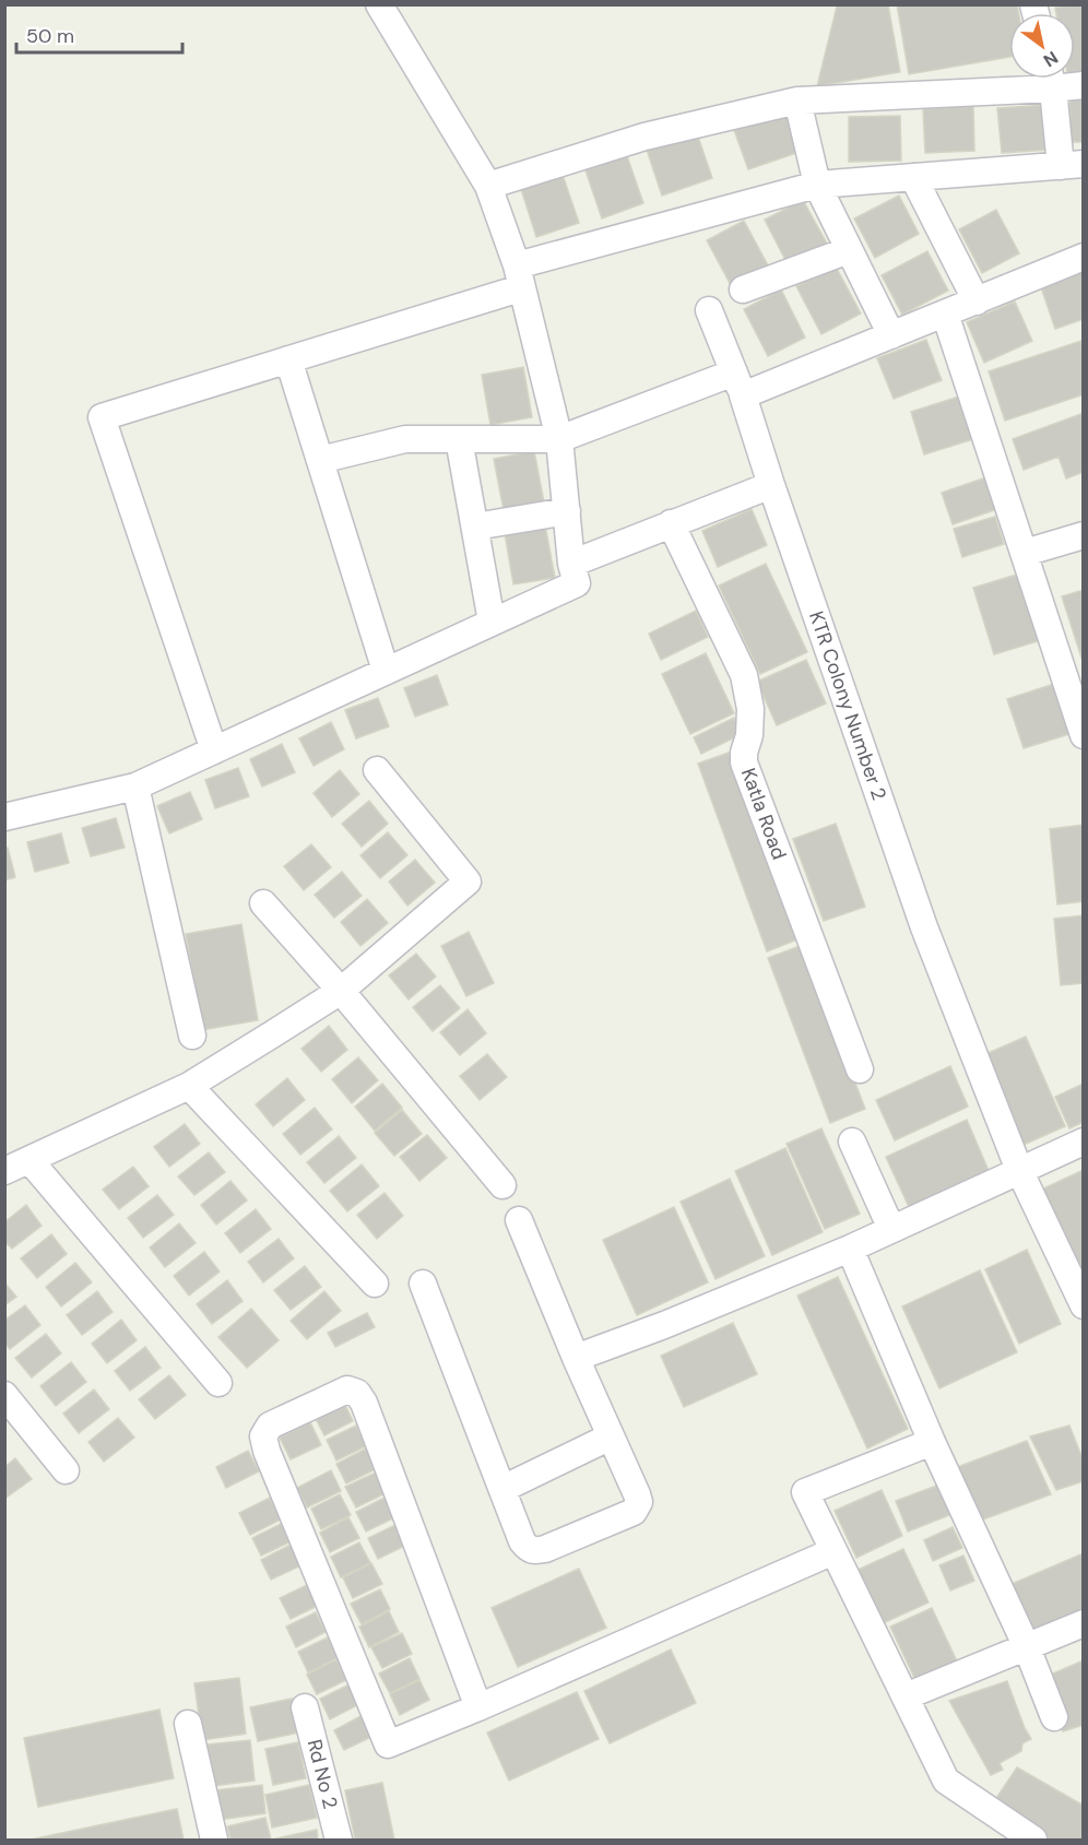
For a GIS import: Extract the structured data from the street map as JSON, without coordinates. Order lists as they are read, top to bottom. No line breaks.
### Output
{"streets":{"street":["KTR Colony Number 2","Katla Road","Rd No 2"]},"scale_bar":"50 m","north":"bottom right"}
